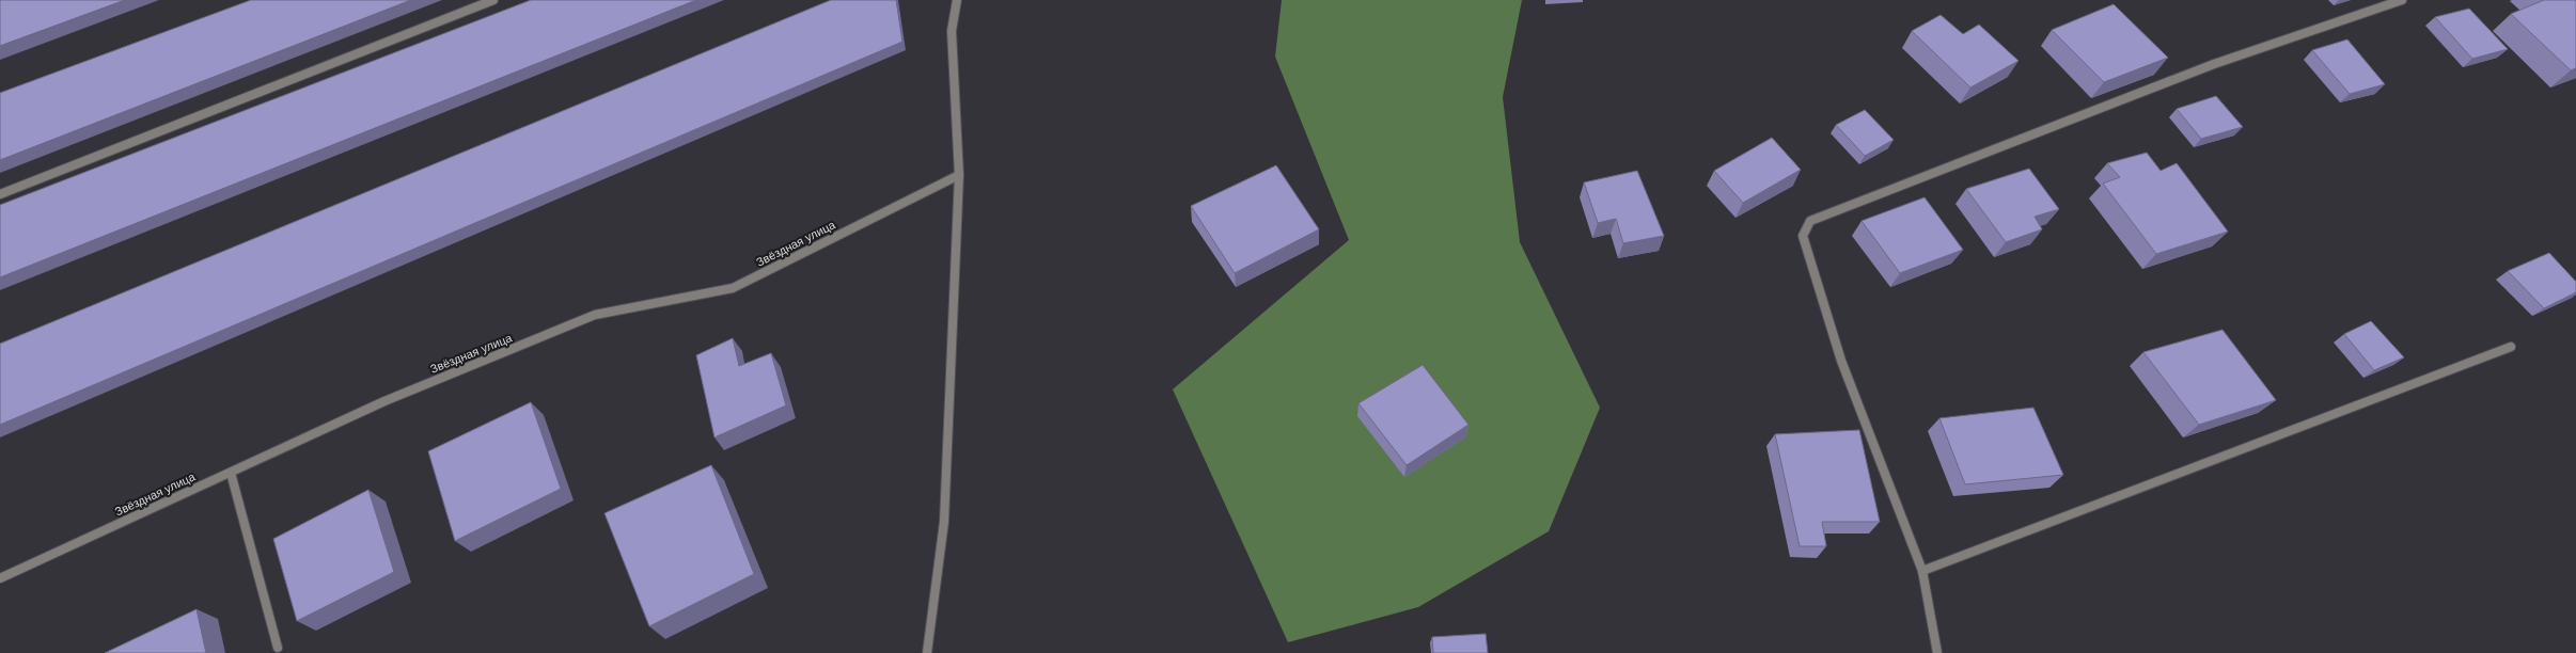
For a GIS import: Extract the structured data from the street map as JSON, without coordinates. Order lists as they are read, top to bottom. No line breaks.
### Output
{"streets":{"street":["Звёздная улица"]}}
